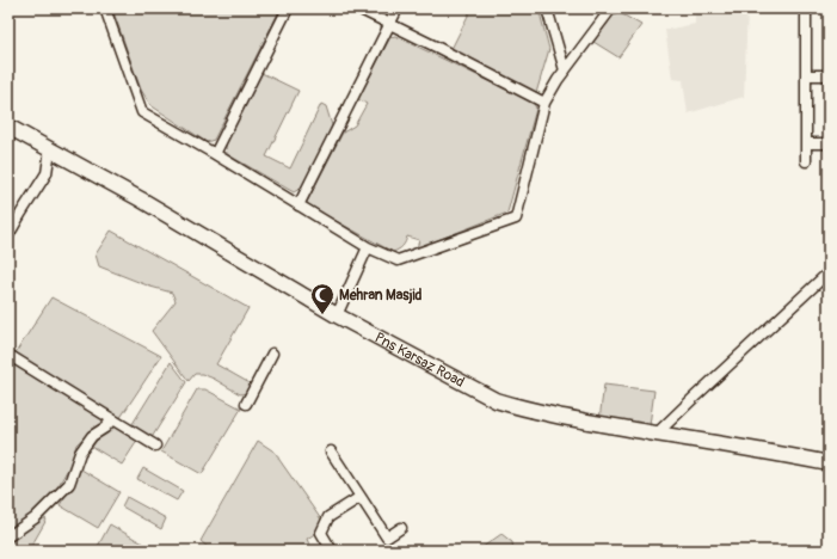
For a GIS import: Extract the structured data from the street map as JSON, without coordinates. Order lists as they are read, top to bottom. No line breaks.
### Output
{"streets":{"street":["Pns Karsaz Road"]},"places":{"mosque":["Mehran Masjid"]}}
